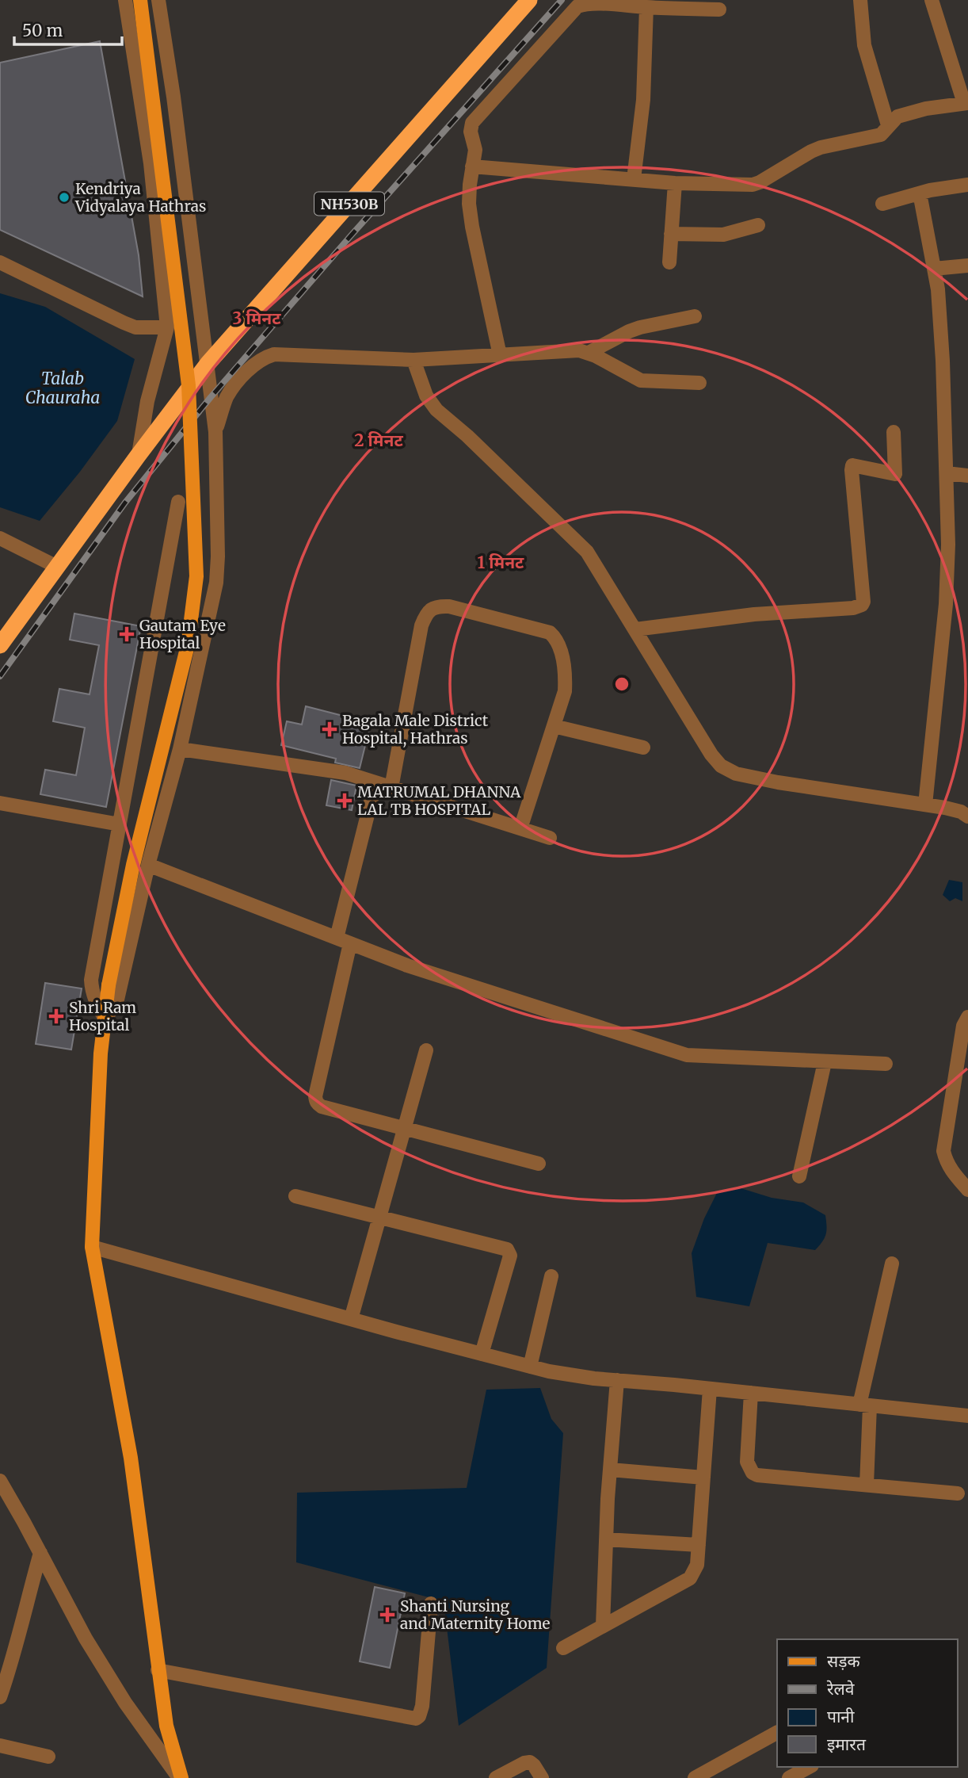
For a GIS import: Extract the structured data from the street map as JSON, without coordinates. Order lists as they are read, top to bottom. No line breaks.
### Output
{"streets":{"highway":["NH530B"]},"water":["Talab Chauraha"],"places":{"other":["Kendriya Vidyalaya Hathras"],"health":["Gautam Eye Hospital","Bagala Male District Hospital, Hathras","MATRUMAL DHANNA LAL TB HOSPITAL","Shri Ram Hospital","Shanti Nursing and Maternity Home"]},"legend":["सड़क","रेलवे","पानी","इमारत"],"scale_bar":"50 m","rings":["3 मिनट","2 मिनट","1 मिनट"]}
